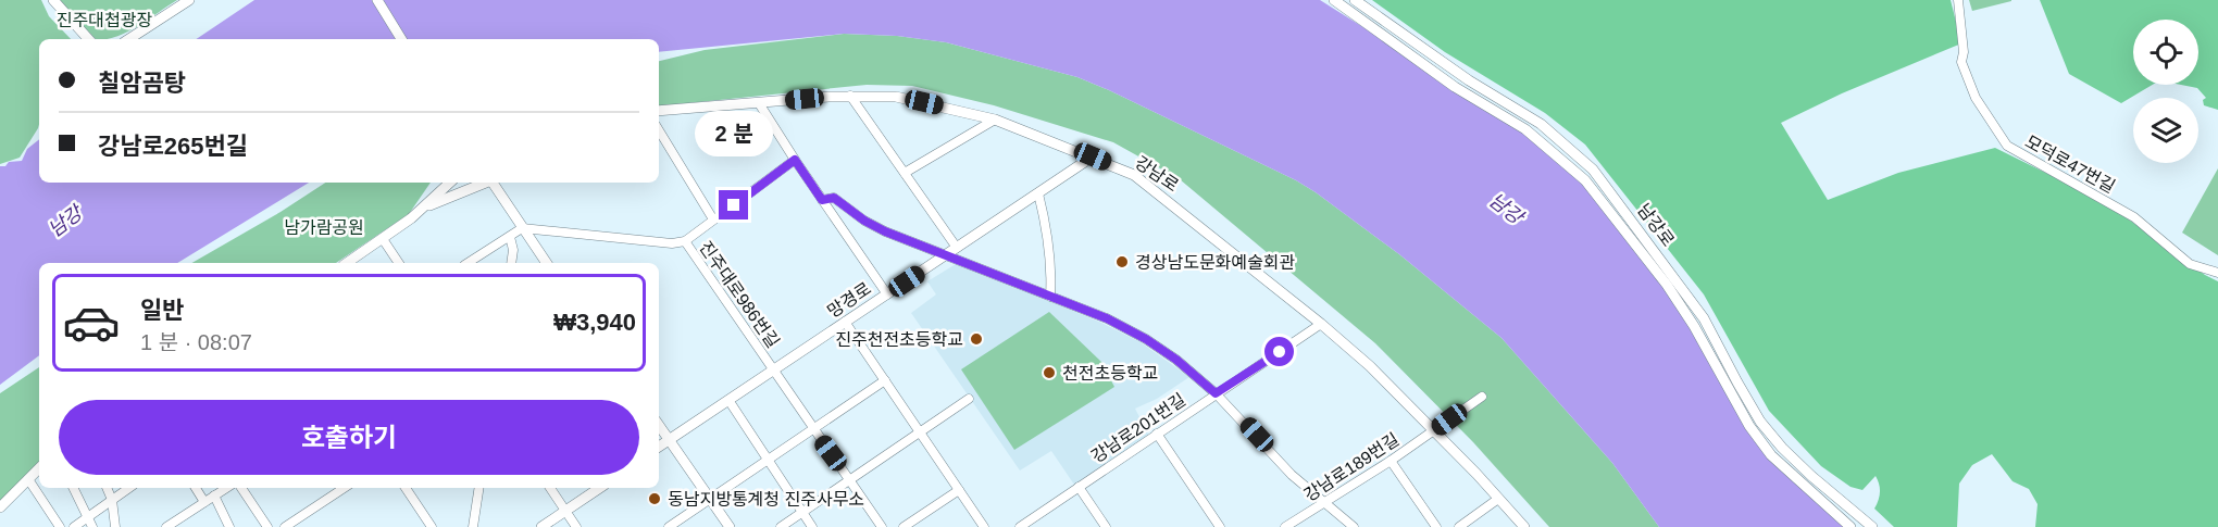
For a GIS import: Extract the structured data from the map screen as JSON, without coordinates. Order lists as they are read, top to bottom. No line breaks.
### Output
{"streets":{"street":["모덕로47번길","강남로","남강로","진주대로986번길","망경로","강남로201번길","강남로189번길"]},"crossings":[["강남로","망경로"],["강남로","강남로201번길"],["강남로","강남로189번길"],["진주대로986번길","망경로"]],"water":["남강"],"parks":["진주대첩광장","남가람공원"],"places":["경상남도문화예술회관","진주천전초등학교","천전초등학교","동남지방통계청 진주사무소"],"page":{"banner":["칠암곰탕","강남로265번길"],"bubble":"2 분","list":[{"name":"일반","note":"1 분 · 08:07","value":"₩3,940"}],"buttons":"호출하기"}}
